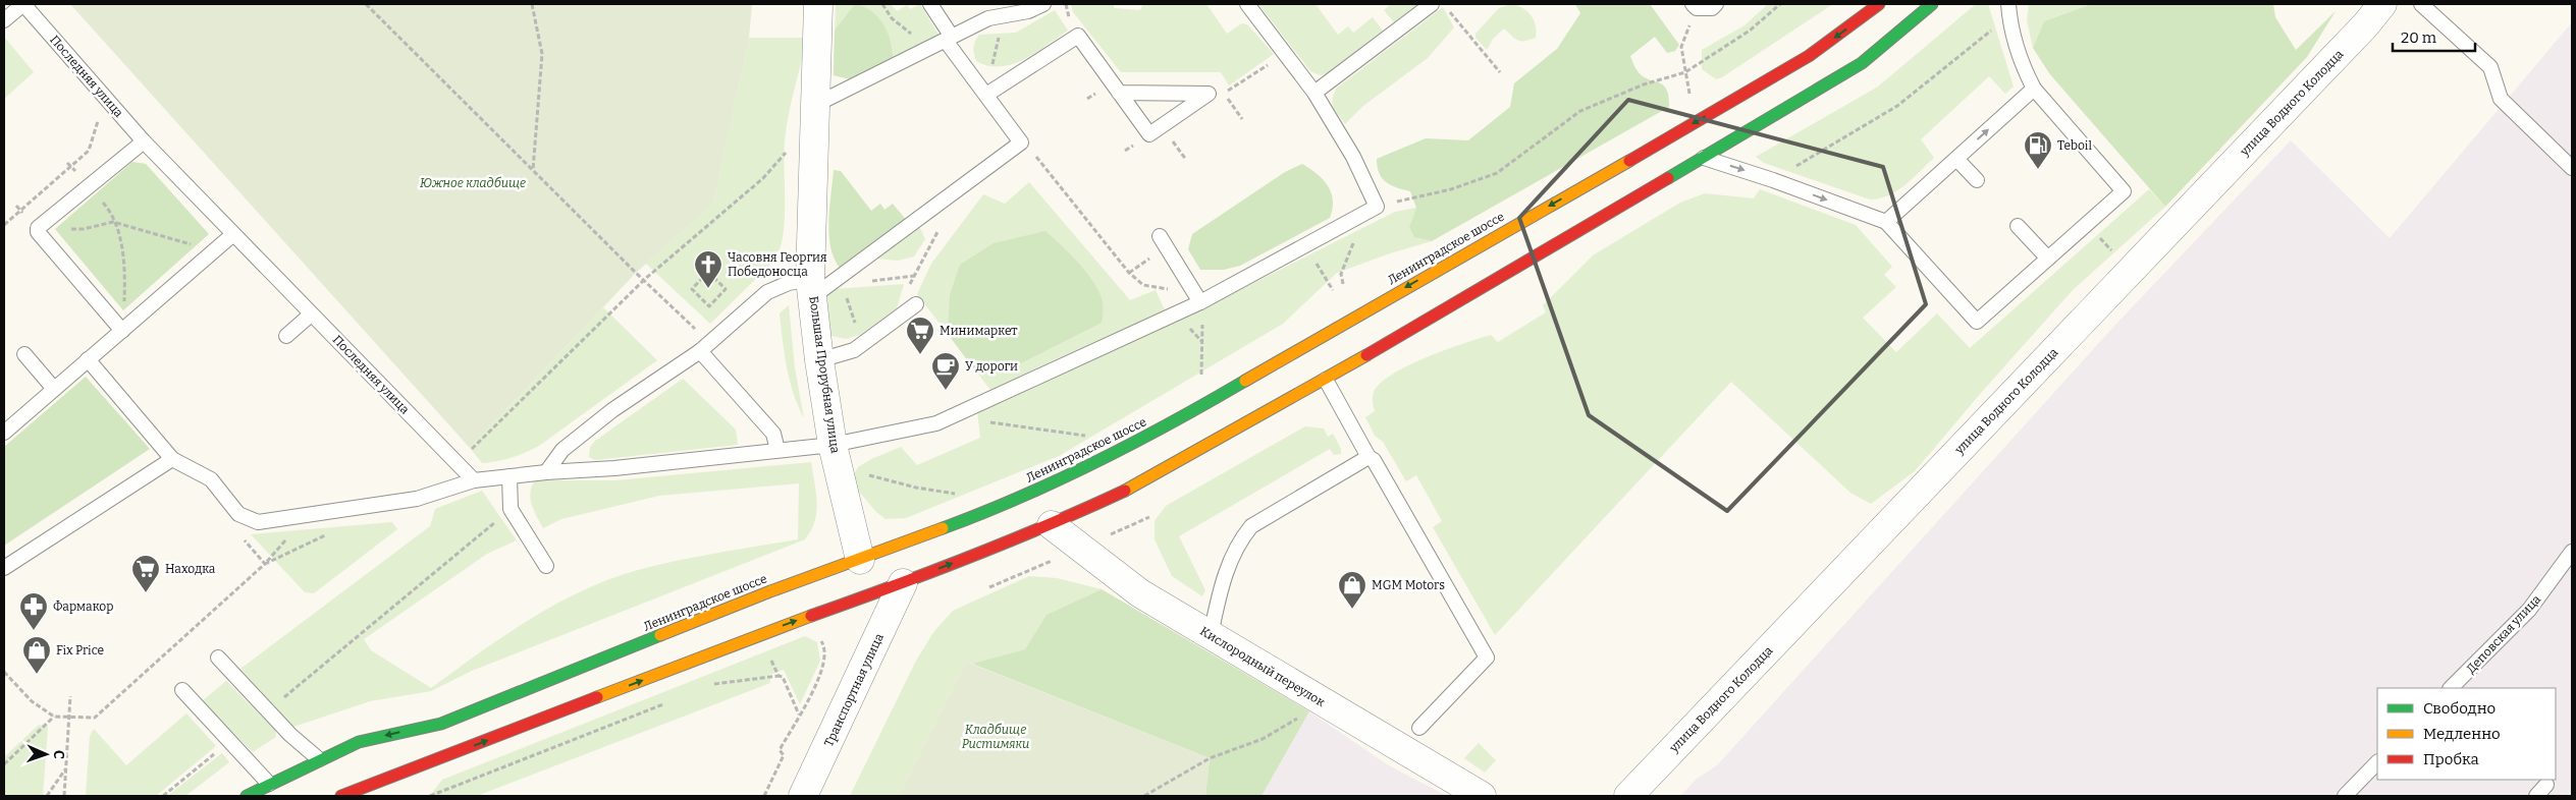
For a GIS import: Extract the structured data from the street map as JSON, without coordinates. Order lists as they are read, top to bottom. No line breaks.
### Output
{"streets":{"main road":["Ленинградское шоссе"],"street":["улица Водного Колодца","Большая Прорубная улица","Кислородный переулок","Транспортная улица"],"lane":["Последняя улица","Деповская улица"]},"crossings":[["Ленинградское шоссе","Большая Прорубная улица"]],"parks":["Южное кладбище","Кладбище Ристимяки"],"places":{"fuel station":["Teboil"],"church":["Часовня Георгия Победоносца"],"supermarket":["Минимаркет","Находка"],"cafe":["У дороги"],"shop":["MGM Motors","Fix Price"],"pharmacy":["Фармакор"]},"legend":["Свободно","Медленно","Пробка"],"scale_bar":"20 m","north":"right"}
